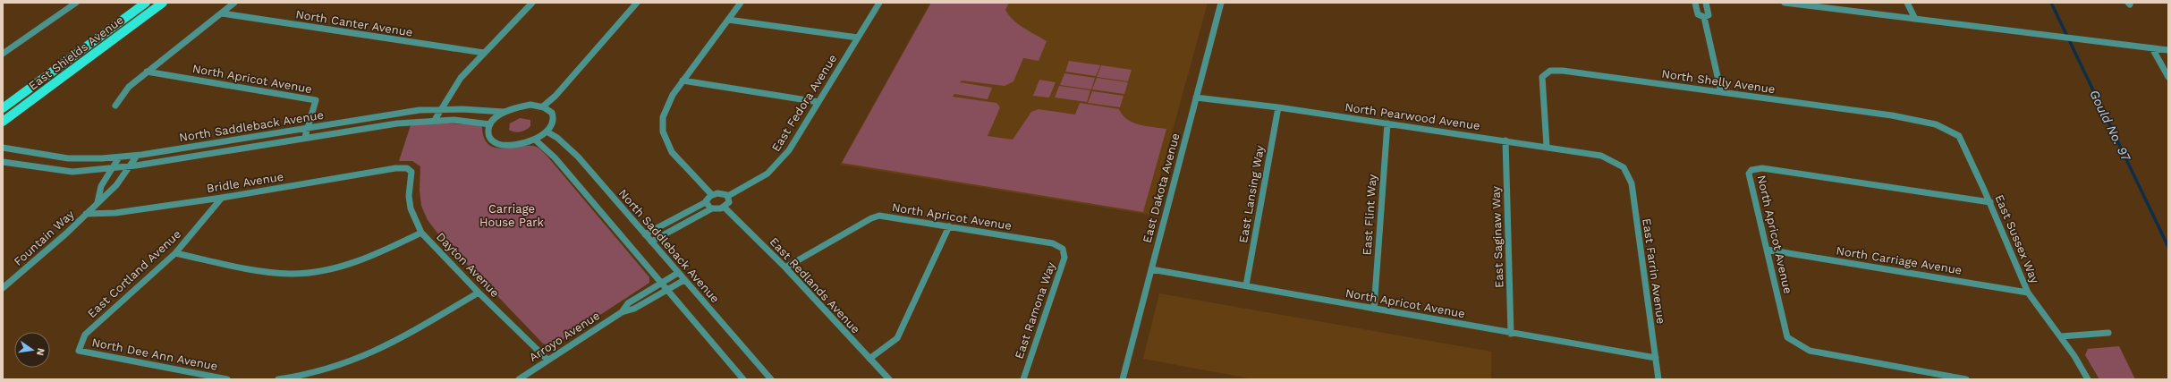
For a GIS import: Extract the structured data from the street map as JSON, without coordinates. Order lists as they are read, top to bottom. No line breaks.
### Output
{"streets":{"main road":["East Shields Avenue"],"street":["North Canter Avenue","North Apricot Avenue","North Shelly Avenue","East Fedora Avenue","North Pearwood Avenue","North Saddleback Avenue","Bridle Avenue","East Dakota Avenue","East Lansing Way","East Flint Way","East Saginaw Way","Fountain Way","East Sussex Way","North Carriage Avenue","Dayton Avenue","East Farrin Avenue","East Cortland Avenue","East Redlands Avenue","East Ramona Way","Arroyo Avenue","North Dee Ann Avenue"]},"crossings":[["North Apricot Avenue","North Saddleback Avenue"],["North Apricot Avenue","East Dakota Avenue"],["North Apricot Avenue","East Lansing Way"],["North Apricot Avenue","East Flint Way"],["North Apricot Avenue","East Saginaw Way"],["North Apricot Avenue","East Sussex Way"],["North Apricot Avenue","North Carriage Avenue"],["North Apricot Avenue","East Farrin Avenue"],["North Apricot Avenue","East Redlands Avenue"],["North Apricot Avenue","East Ramona Way"],["North Shelly Avenue","North Pearwood Avenue"],["North Shelly Avenue","East Sussex Way"],["East Fedora Avenue","East Redlands Avenue"],["North Pearwood Avenue","East Dakota Avenue"],["North Pearwood Avenue","East Lansing Way"],["North Pearwood Avenue","East Flint Way"],["North Pearwood Avenue","East Saginaw Way"],["North Pearwood Avenue","East Farrin Avenue"],["North Saddleback Avenue","Fountain Way"],["North Saddleback Avenue","Arroyo Avenue"],["Bridle Avenue","Fountain Way"],["Bridle Avenue","Dayton Avenue"],["Bridle Avenue","East Cortland Avenue"],["East Sussex Way","North Carriage Avenue"],["Dayton Avenue","Arroyo Avenue"],["East Cortland Avenue","North Dee Ann Avenue"]],"water":["Gould No. 97"],"parks":["Carriage House Park"],"north":"right"}
